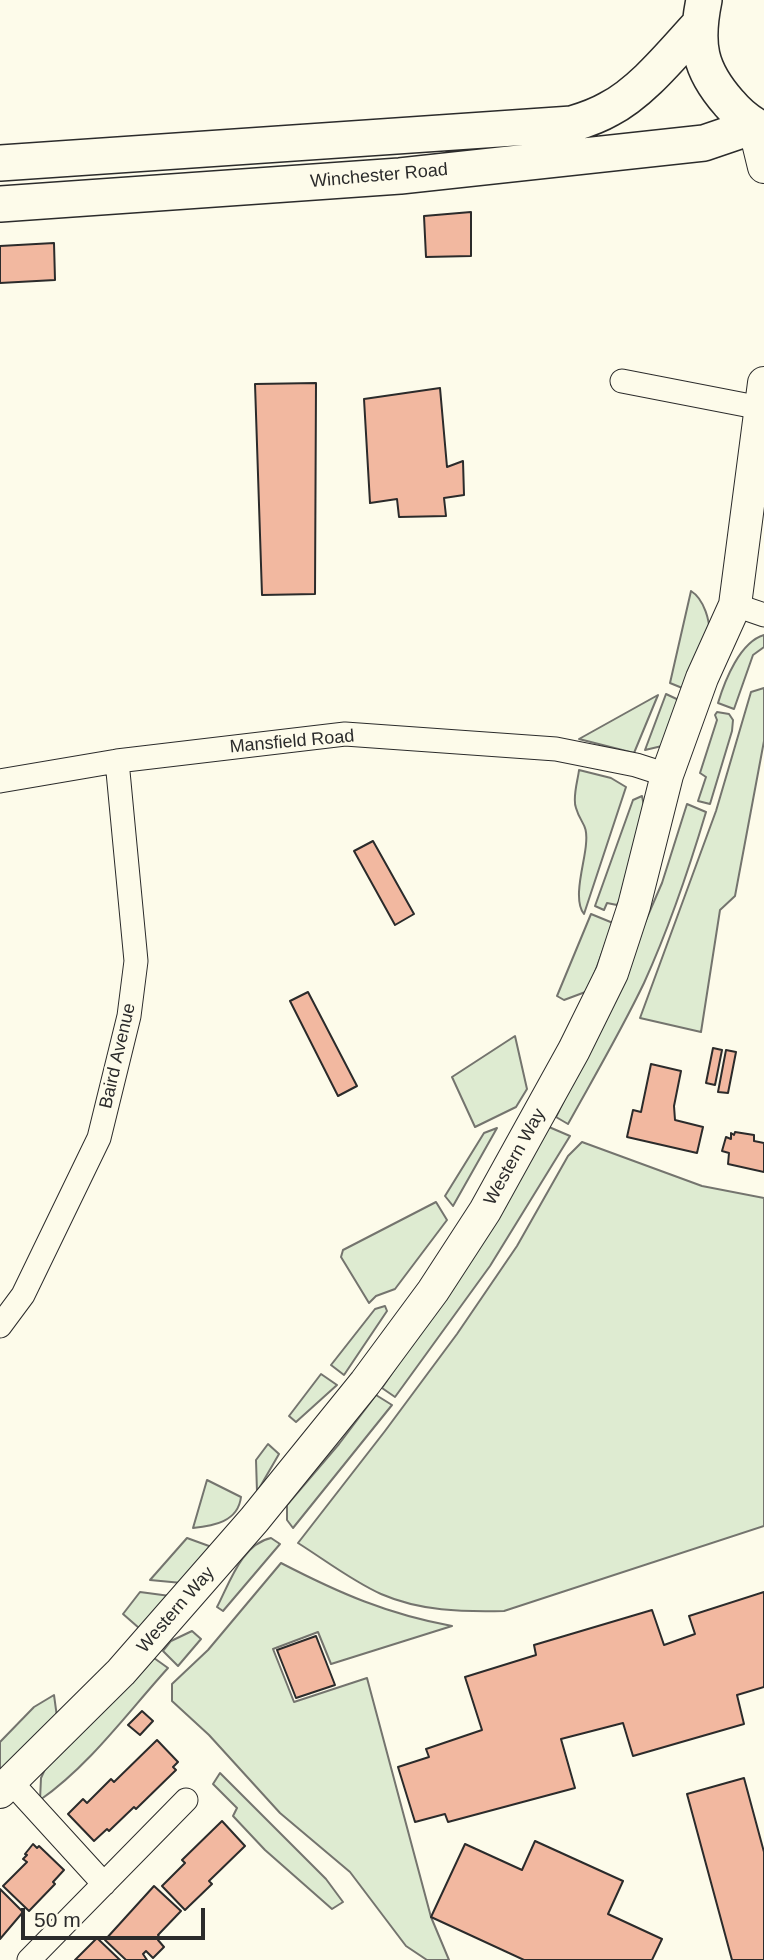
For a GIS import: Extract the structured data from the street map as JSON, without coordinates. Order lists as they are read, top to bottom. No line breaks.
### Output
{"streets":{"main road":["Winchester Road"],"street":["Mansfield Road","Baird Avenue","Western Way"]},"crossings":[["Mansfield Road","Baird Avenue"],["Mansfield Road","Western Way"]],"scale_bar":"50 m"}
